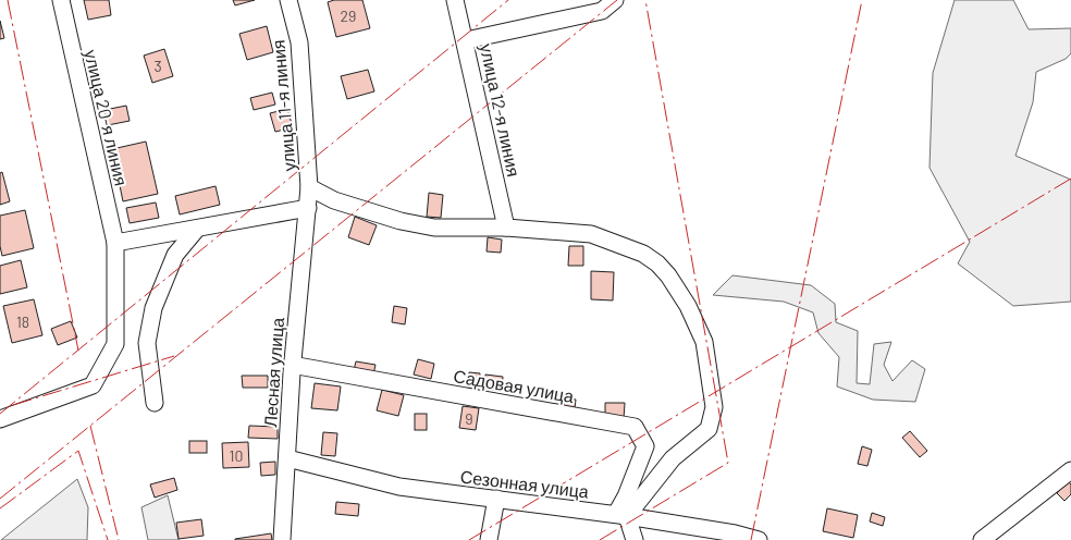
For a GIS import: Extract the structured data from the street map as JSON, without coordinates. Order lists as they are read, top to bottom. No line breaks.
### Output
{"streets":{"street":["улица 11-я линия","улица 12-я линия","улица 20-я линия","Лесная улица","Садовая улица","Сезонная улица"]},"crossings":[["улица 11-я линия","Лесная улица"],["Лесная улица","Садовая улица"],["Лесная улица","Сезонная улица"],["Садовая улица","Сезонная улица"]],"house_numbers":["29","3","18","9","10"]}
